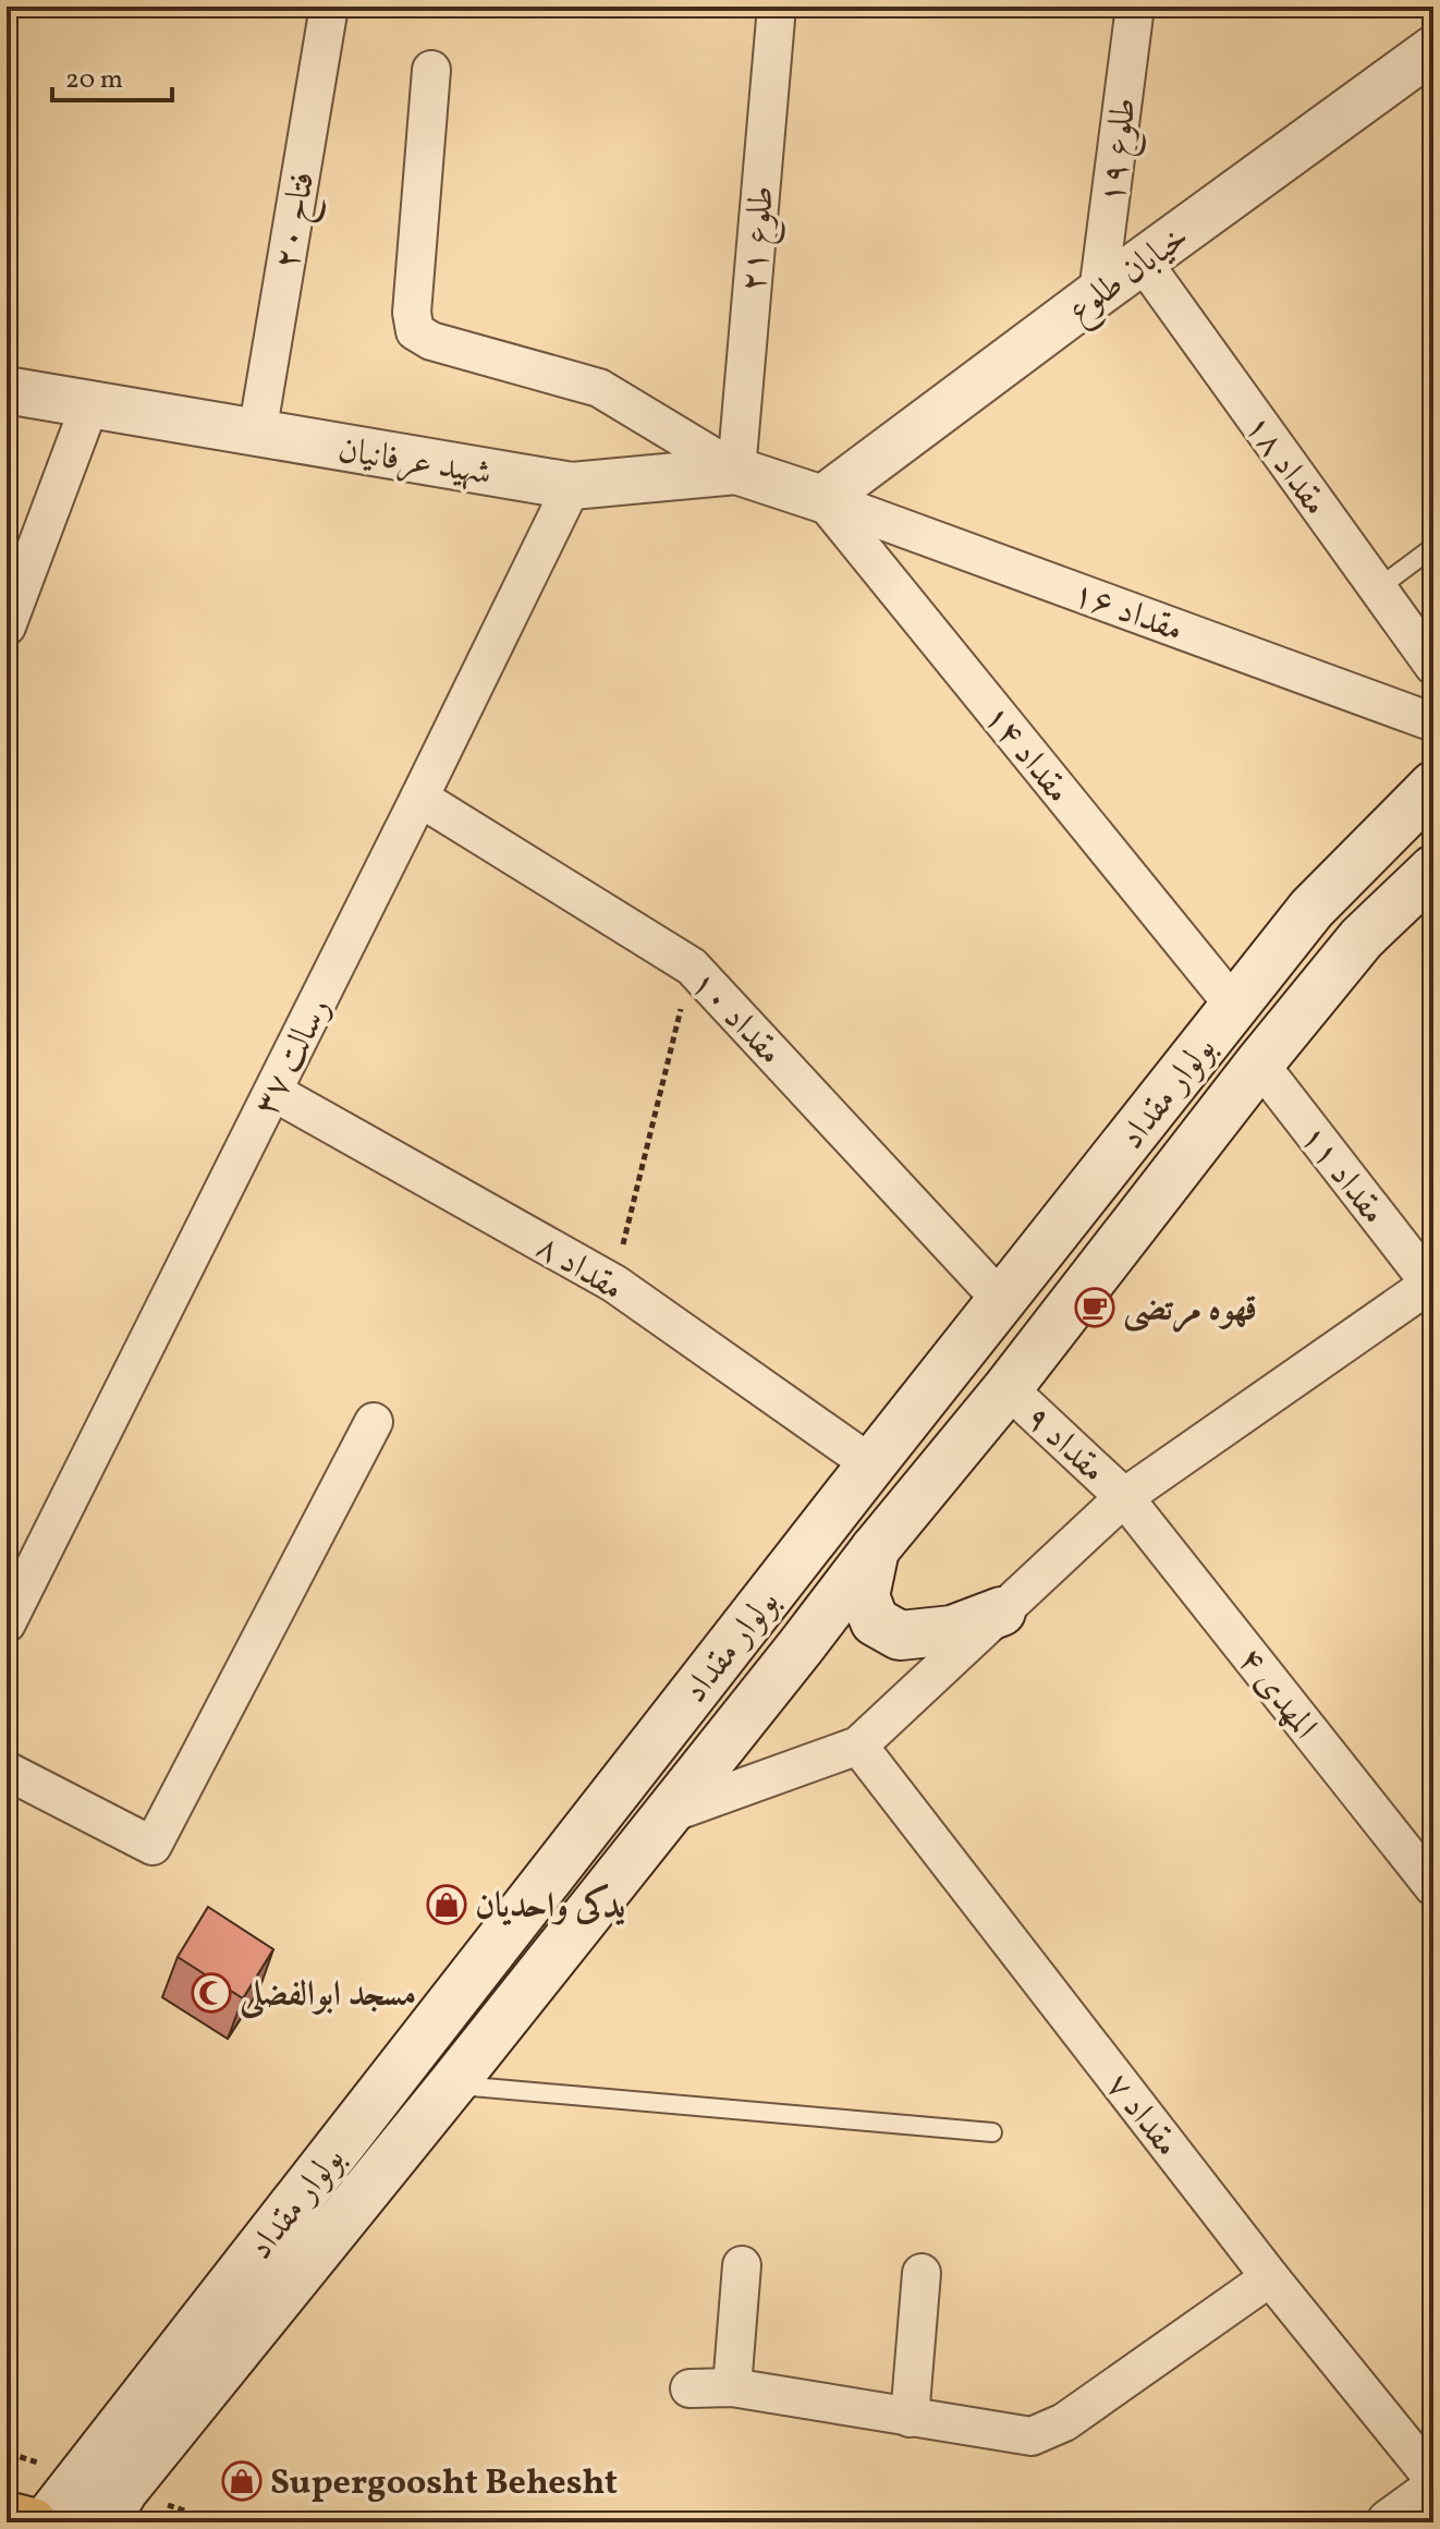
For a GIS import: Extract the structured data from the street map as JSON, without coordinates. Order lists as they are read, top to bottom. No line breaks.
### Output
{"streets":{"main road":["بولوار مقداد"],"street":["طلوع ۱۹","فتاح ۲۰","طلوع ۲۱","خیابان طلوع","شهید عرفانیان","مقداد ۱۸","مقداد ۱۶","مقداد ۱۴","مقداد ۱۰","رسالت ۳۷","مقداد ۱۱","مقداد ۸","مقداد ۹","المهدی ۴","مقداد ۷"]},"crossings":[["طلوع ۱۹","خیابان طلوع"],["فتاح ۲۰","شهید عرفانیان"],["طلوع ۲۱","شهید عرفانیان"],["خیابان طلوع","شهید عرفانیان"],["خیابان طلوع","مقداد ۱۸"],["خیابان طلوع","مقداد ۱۶"],["خیابان طلوع","مقداد ۱۴"],["شهید عرفانیان","مقداد ۱۶"],["شهید عرفانیان","مقداد ۱۴"],["شهید عرفانیان","رسالت ۳۷"],["مقداد ۱۶","مقداد ۱۴"],["مقداد ۱۴","بولوار مقداد"],["مقداد ۱۰","رسالت ۳۷"],["مقداد ۱۰","بولوار مقداد"],["رسالت ۳۷","مقداد ۸"],["بولوار مقداد","مقداد ۱۱"],["بولوار مقداد","مقداد ۸"],["بولوار مقداد","مقداد ۹"],["مقداد ۹","المهدی ۴"]],"places":{"cafe":["قهوه مرتضی"],"shop":["یدکی واحدیان","Supergoosht Behesht"],"mosque":["مسجد ابوالفضلی"]},"scale_bar":"20 m"}
